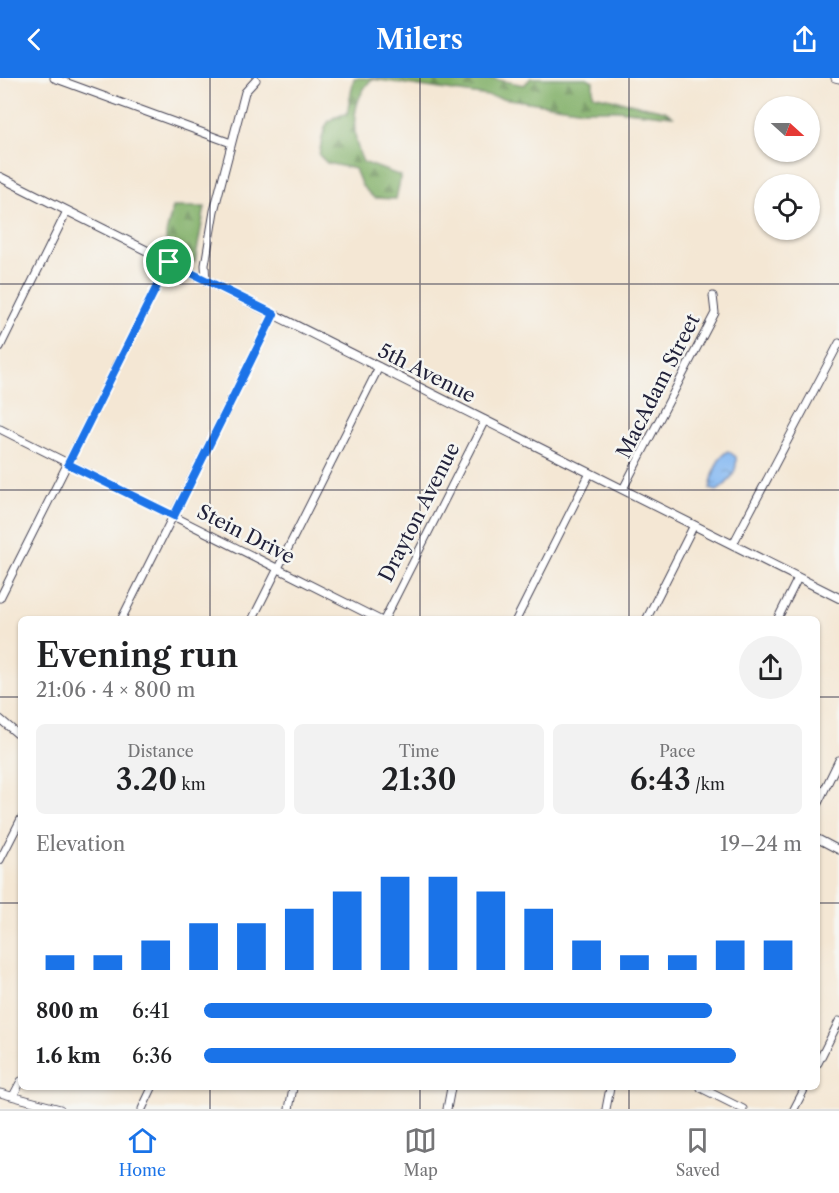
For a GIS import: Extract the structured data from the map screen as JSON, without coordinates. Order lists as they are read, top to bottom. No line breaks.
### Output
{"streets":{"main road":["5th Avenue"],"street":["MacAdam Street","Drayton Avenue","Stein Drive"]},"crossings":[["5th Avenue","MacAdam Street"],["5th Avenue","Drayton Avenue"]],"north":"right","page":{"header":"Milers","heading":["Evening run","21:06 · 4 × 800 m"],"stats":[["Distance","3.20 km"],["Time","21:30"],["Pace","6:43 /km"]],"chart":["Elevation","19–24 m"],"list":[{"name":"800 m","note":"6:41"},{"name":"1.6 km","note":"6:36"}],"tabs":["Home","Map","Saved"]}}
